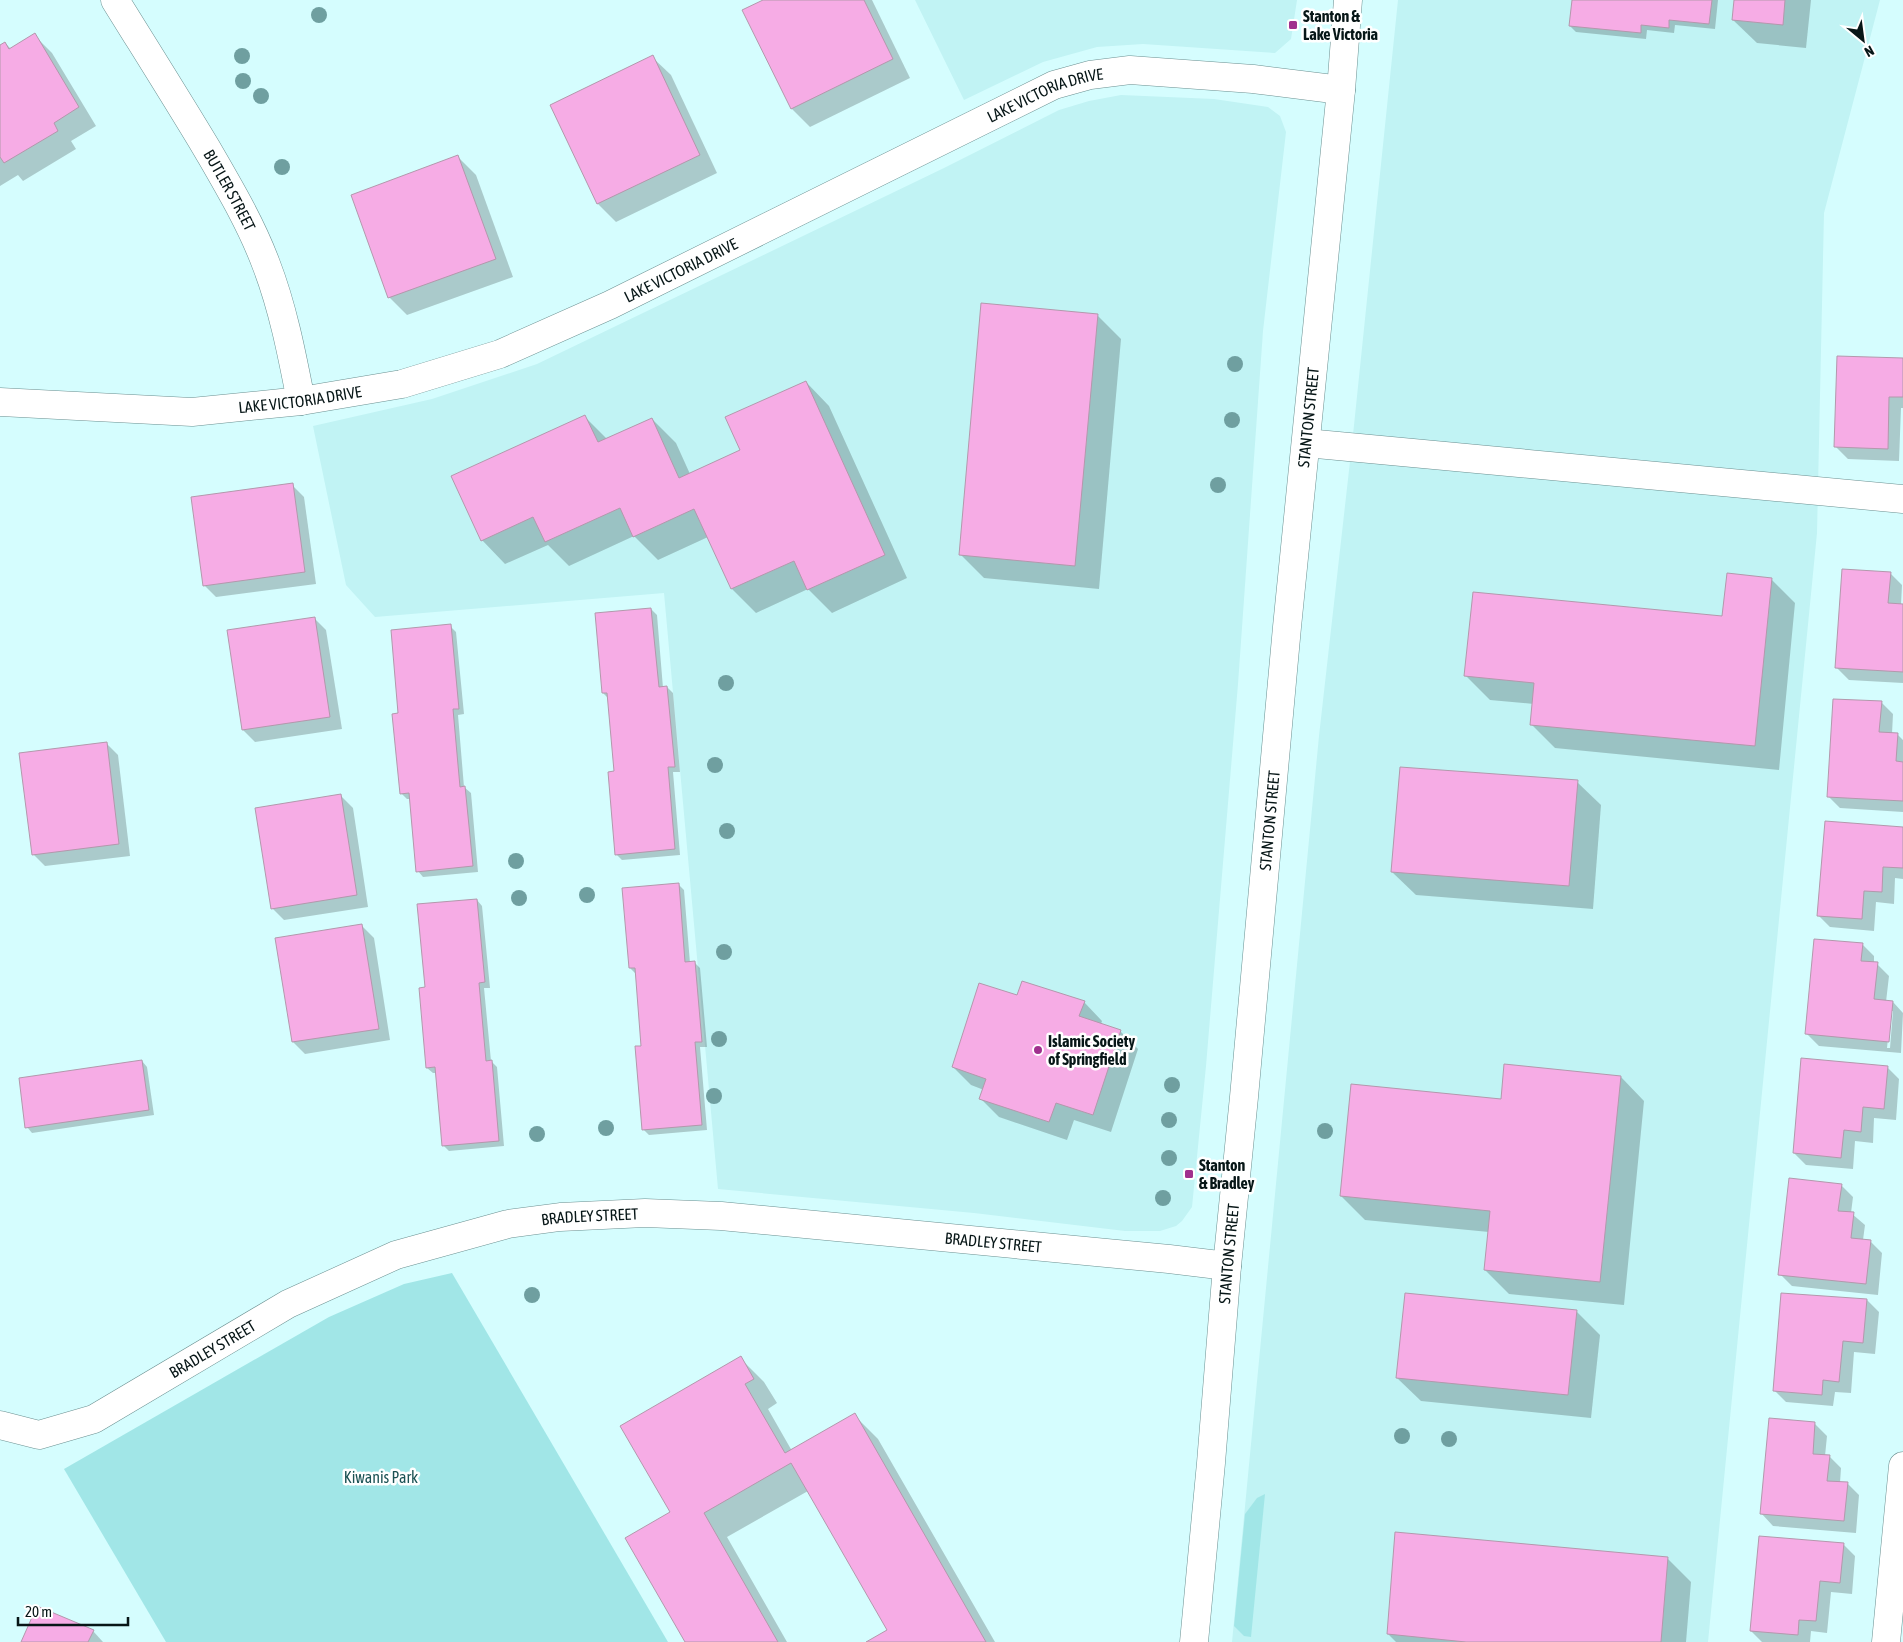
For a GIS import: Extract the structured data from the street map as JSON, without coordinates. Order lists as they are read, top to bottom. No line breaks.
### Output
{"streets":{"street":["LAKE VICTORIA DRIVE","BUTLER STREET","STANTON STREET","BRADLEY STREET"]},"crossings":[["LAKE VICTORIA DRIVE","BUTLER STREET"],["LAKE VICTORIA DRIVE","STANTON STREET"],["STANTON STREET","BRADLEY STREET"]],"parks":["Kiwanis Park"],"places":{"transit":["Stanton & Lake Victoria","Stanton & Bradley"],"other":["Islamic Society of Springfield"]},"scale_bar":"20 m","north":"bottom right"}
